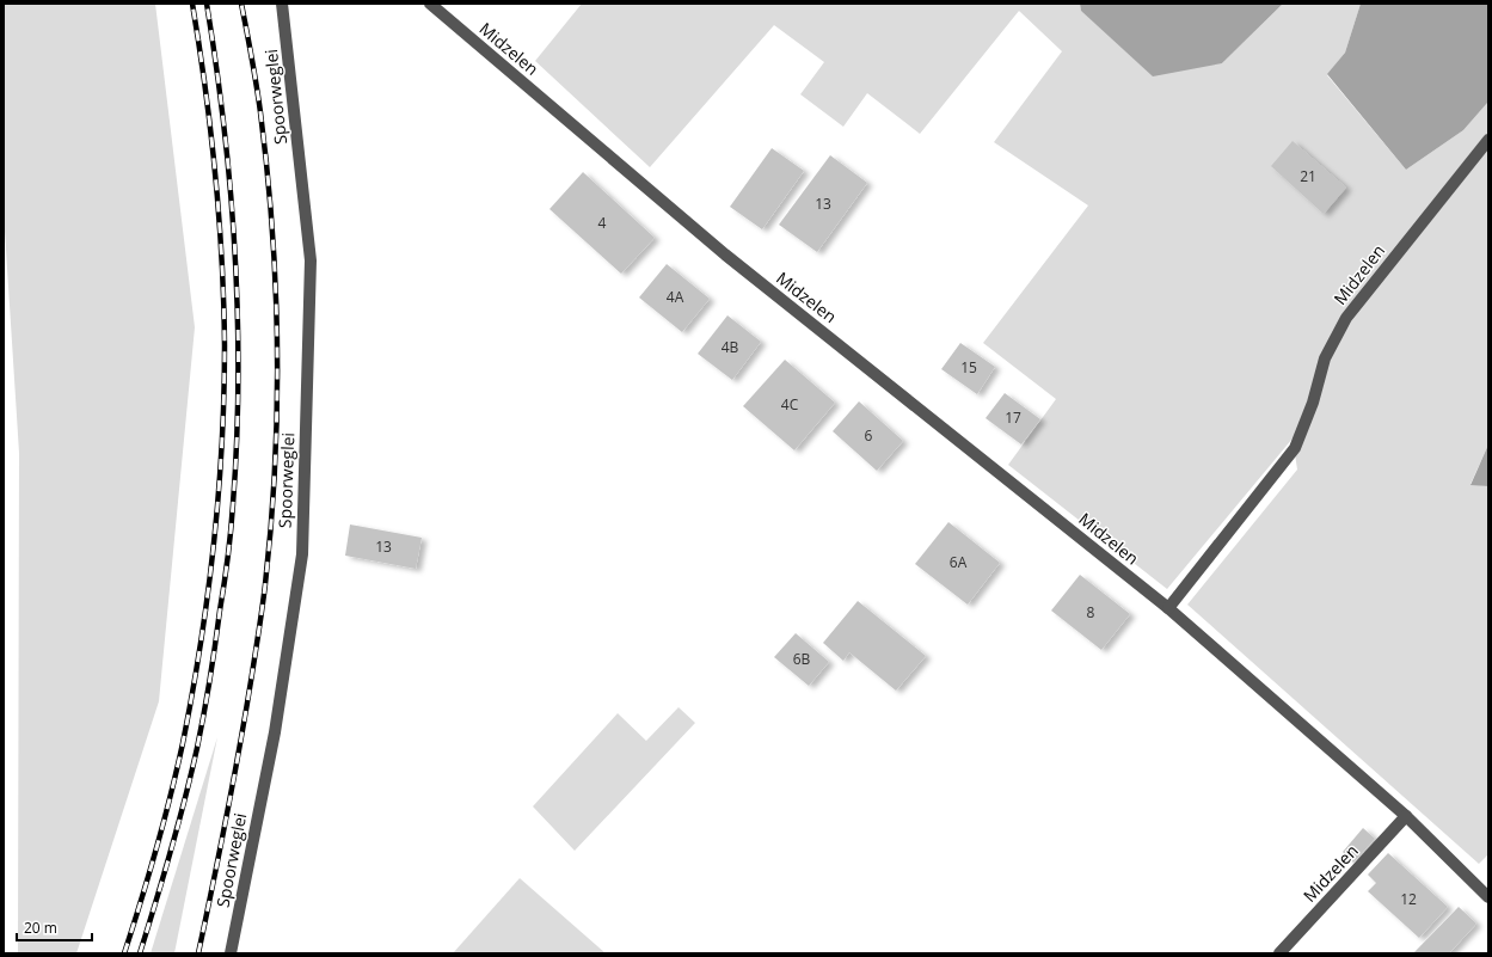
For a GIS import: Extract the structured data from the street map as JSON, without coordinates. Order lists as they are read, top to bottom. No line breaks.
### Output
{"streets":{"street":["Midzelen","Spoorweglei"]},"house_numbers":["21","13","4","4A","4B","15","4C","17","6","13","6A","8","6B","12"],"scale_bar":"20 m"}
